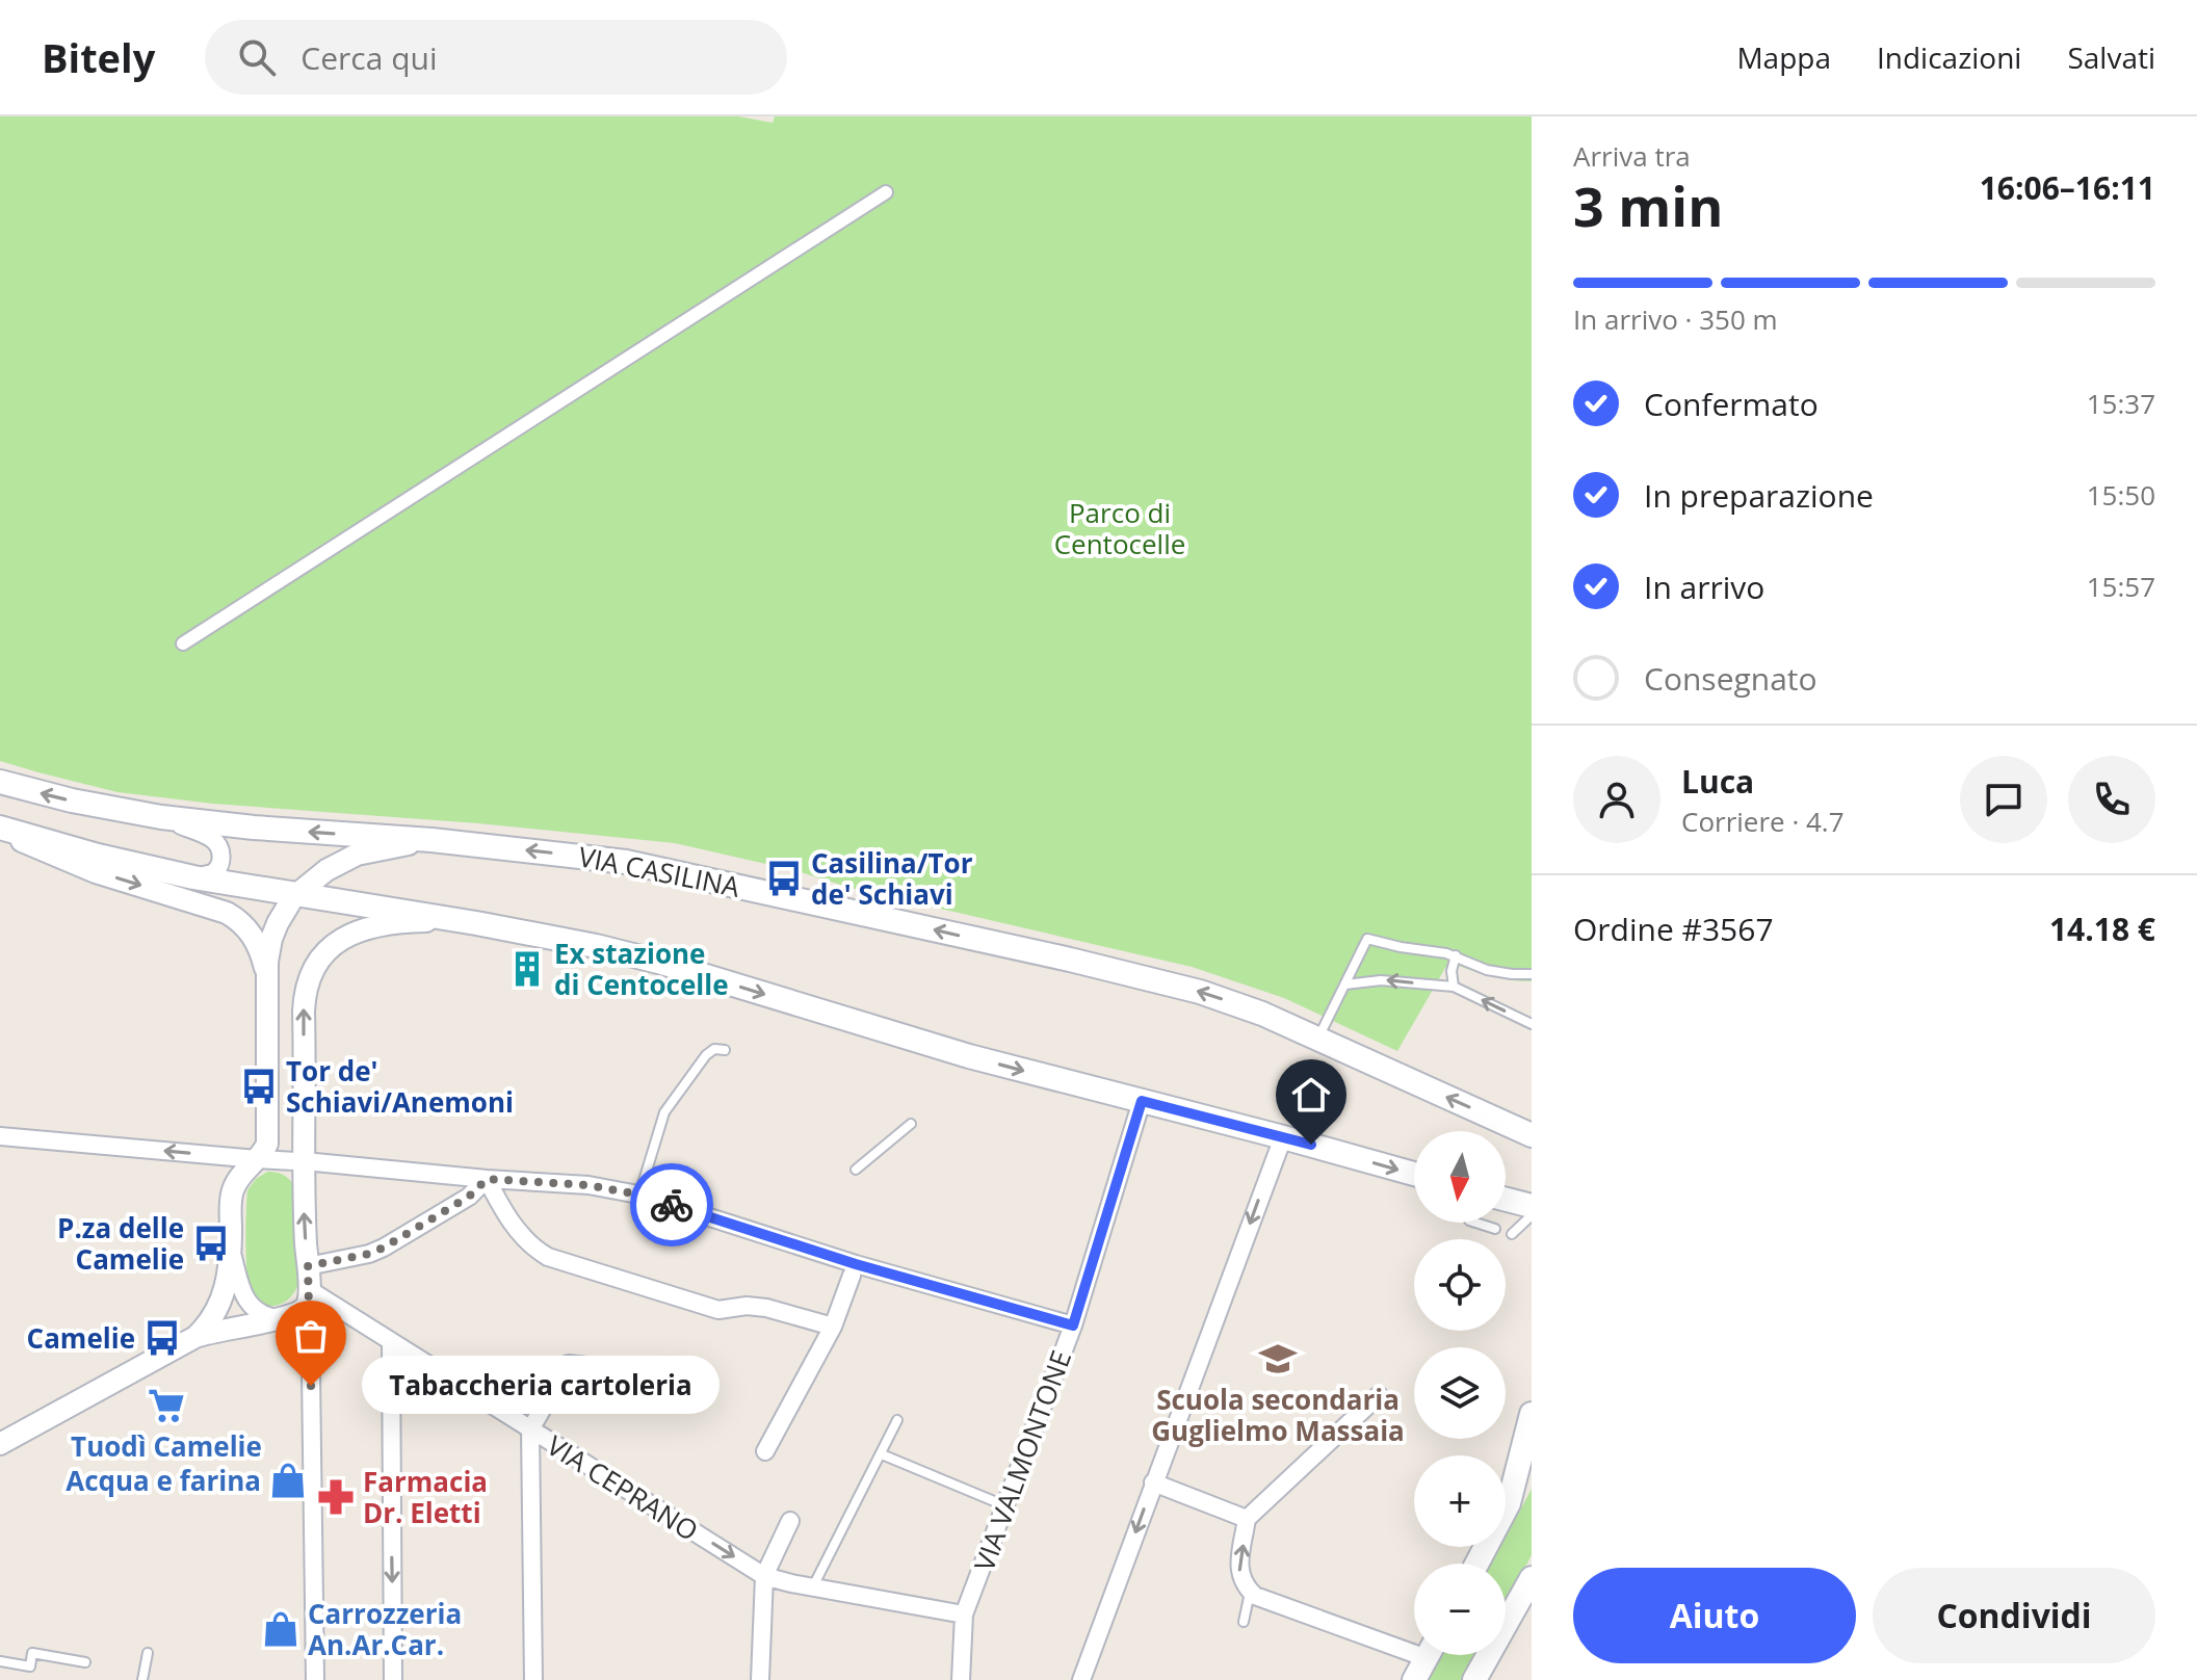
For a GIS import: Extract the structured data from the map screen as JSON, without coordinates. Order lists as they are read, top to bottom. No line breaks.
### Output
{"streets":{"main road":["VIA CASILINA"],"street":["VIA VALMONTONE","VIA CEPRANO"]},"crossings":[["VIA VALMONTONE","VIA CEPRANO"]],"one_way":["VIA CEPRANO"],"parks":["Parco di Centocelle"],"places":{"bus stop":["Casilina/Tor de' Schiavi","Tor de' Schiavi/Anemoni","P.za delle Camelie","Camelie"],"building":["Ex stazione di Centocelle"],"school or university":["Scuola secondaria Guglielmo Massaia"],"other":["Tabaccheria cartoleria"],"supermarket":["Tuodì Camelie"],"shop":["Acqua e farina","Carrozzeria An.Ar.Car."],"pharmacy":["Farmacia Dr. Eletti"]},"north":"bottom","page":{"header":"Bitely","search":"Cerca qui","nav":["Mappa","Indicazioni","Salvati"],"heading":["3 min","Arriva tra","16:06–16:11"],"panel":["Luca","Corriere · 4.7","Ordine #3567","14.18 €"],"bar":"In arrivo · 350 m","list":[["Confermato","15:37"],["In preparazione","15:50"],["In arrivo","15:57"],"Consegnato"],"map_buttons":["+","−"],"bubble":"Tabaccheria cartoleria","buttons":["Aiuto","Condividi"]}}
